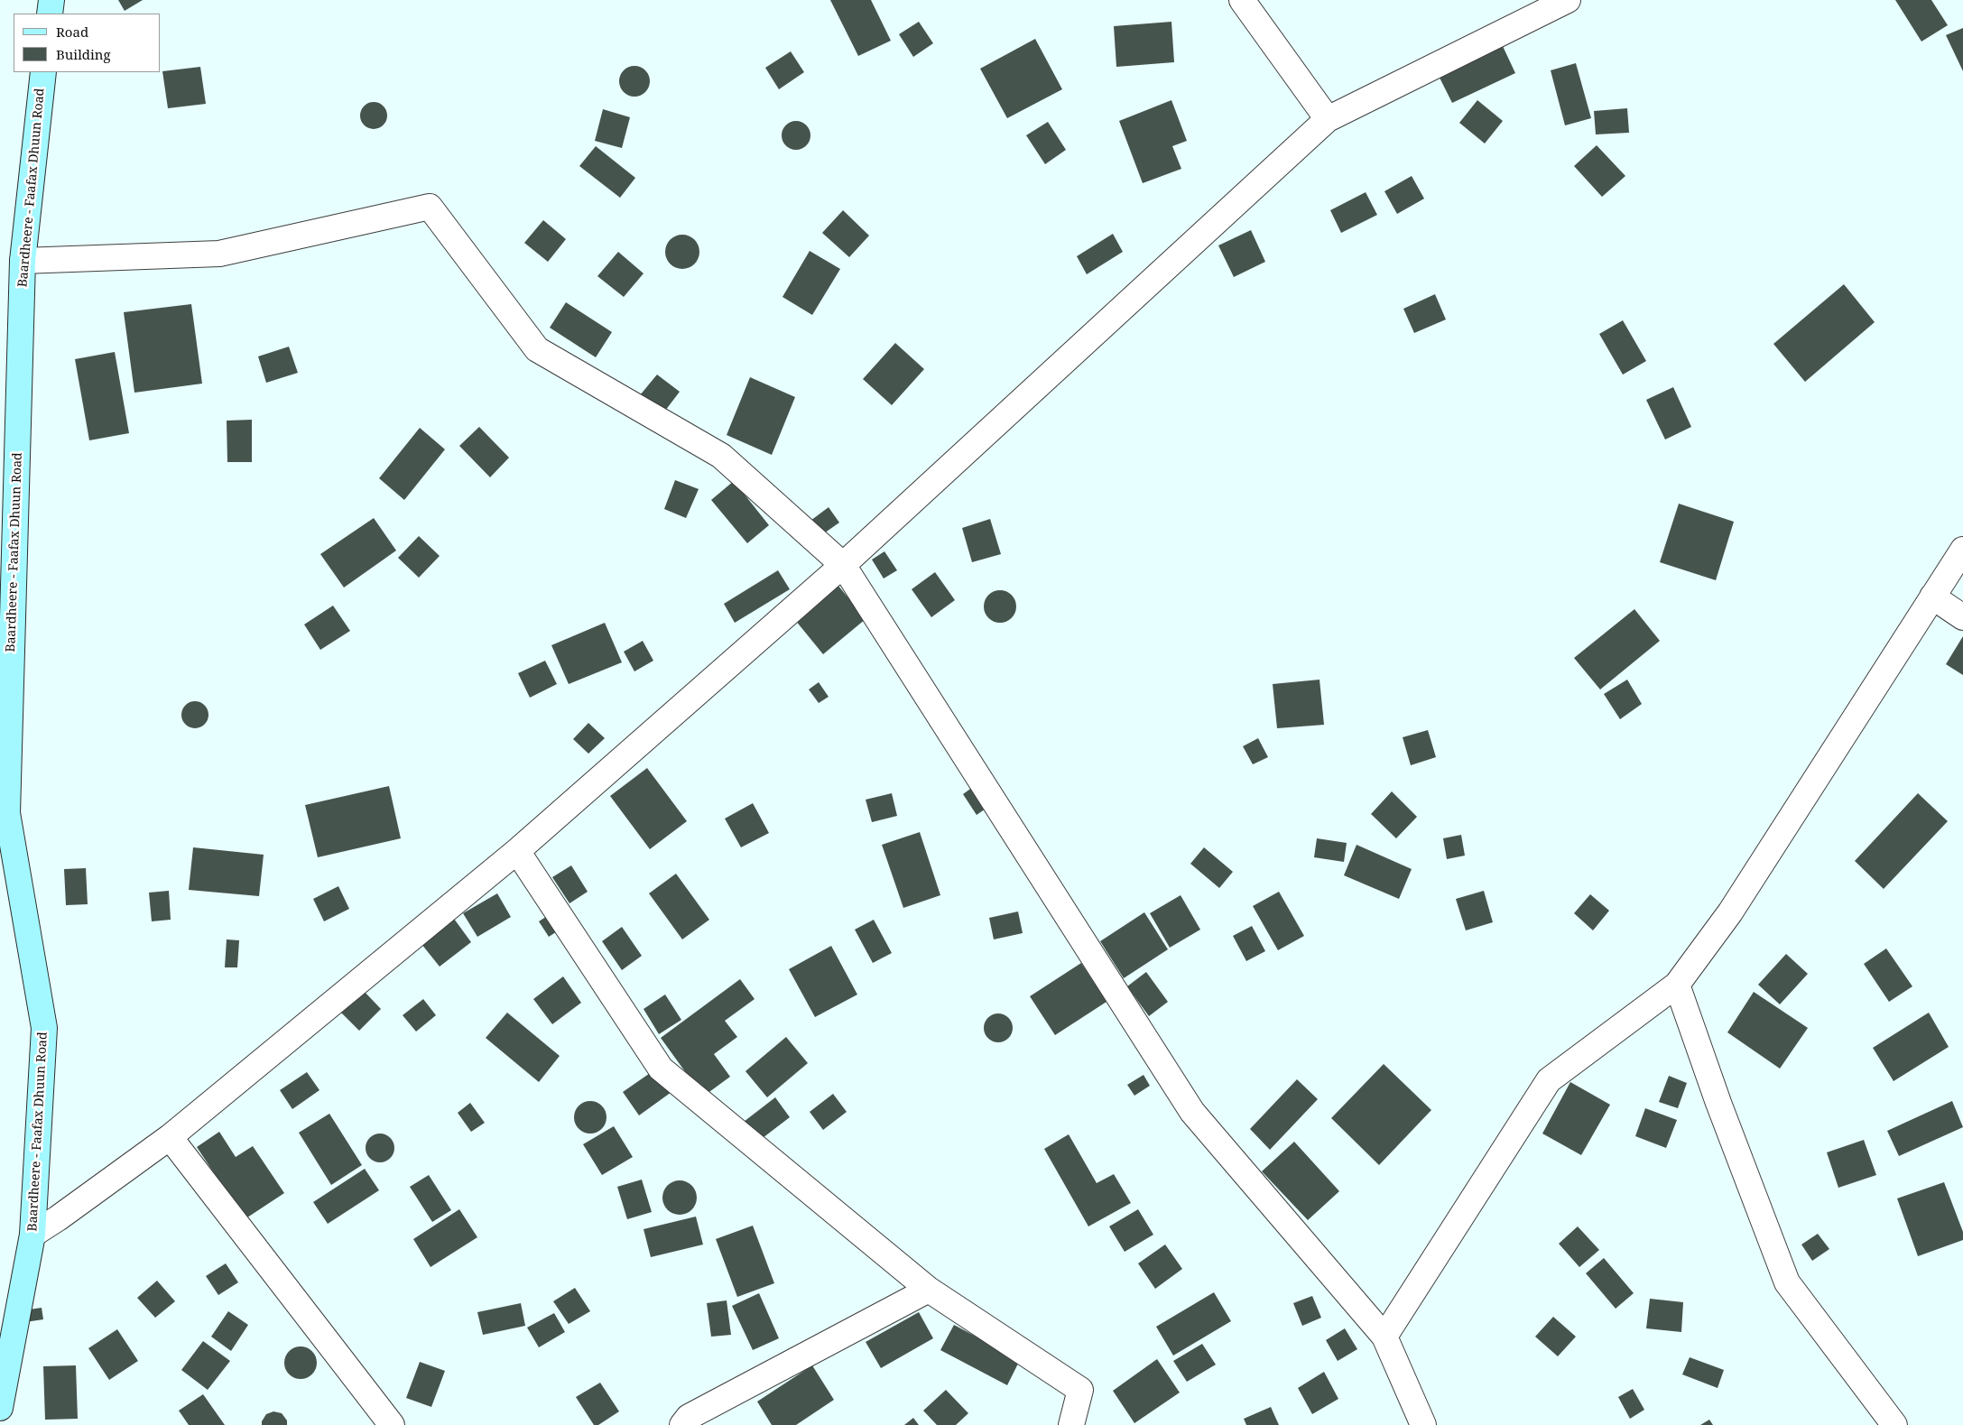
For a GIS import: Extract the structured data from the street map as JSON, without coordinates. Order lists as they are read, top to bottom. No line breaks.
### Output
{"streets":{"main road":["Baardheere - Faafax Dhuun Road"]},"legend":["Road","Building"]}
